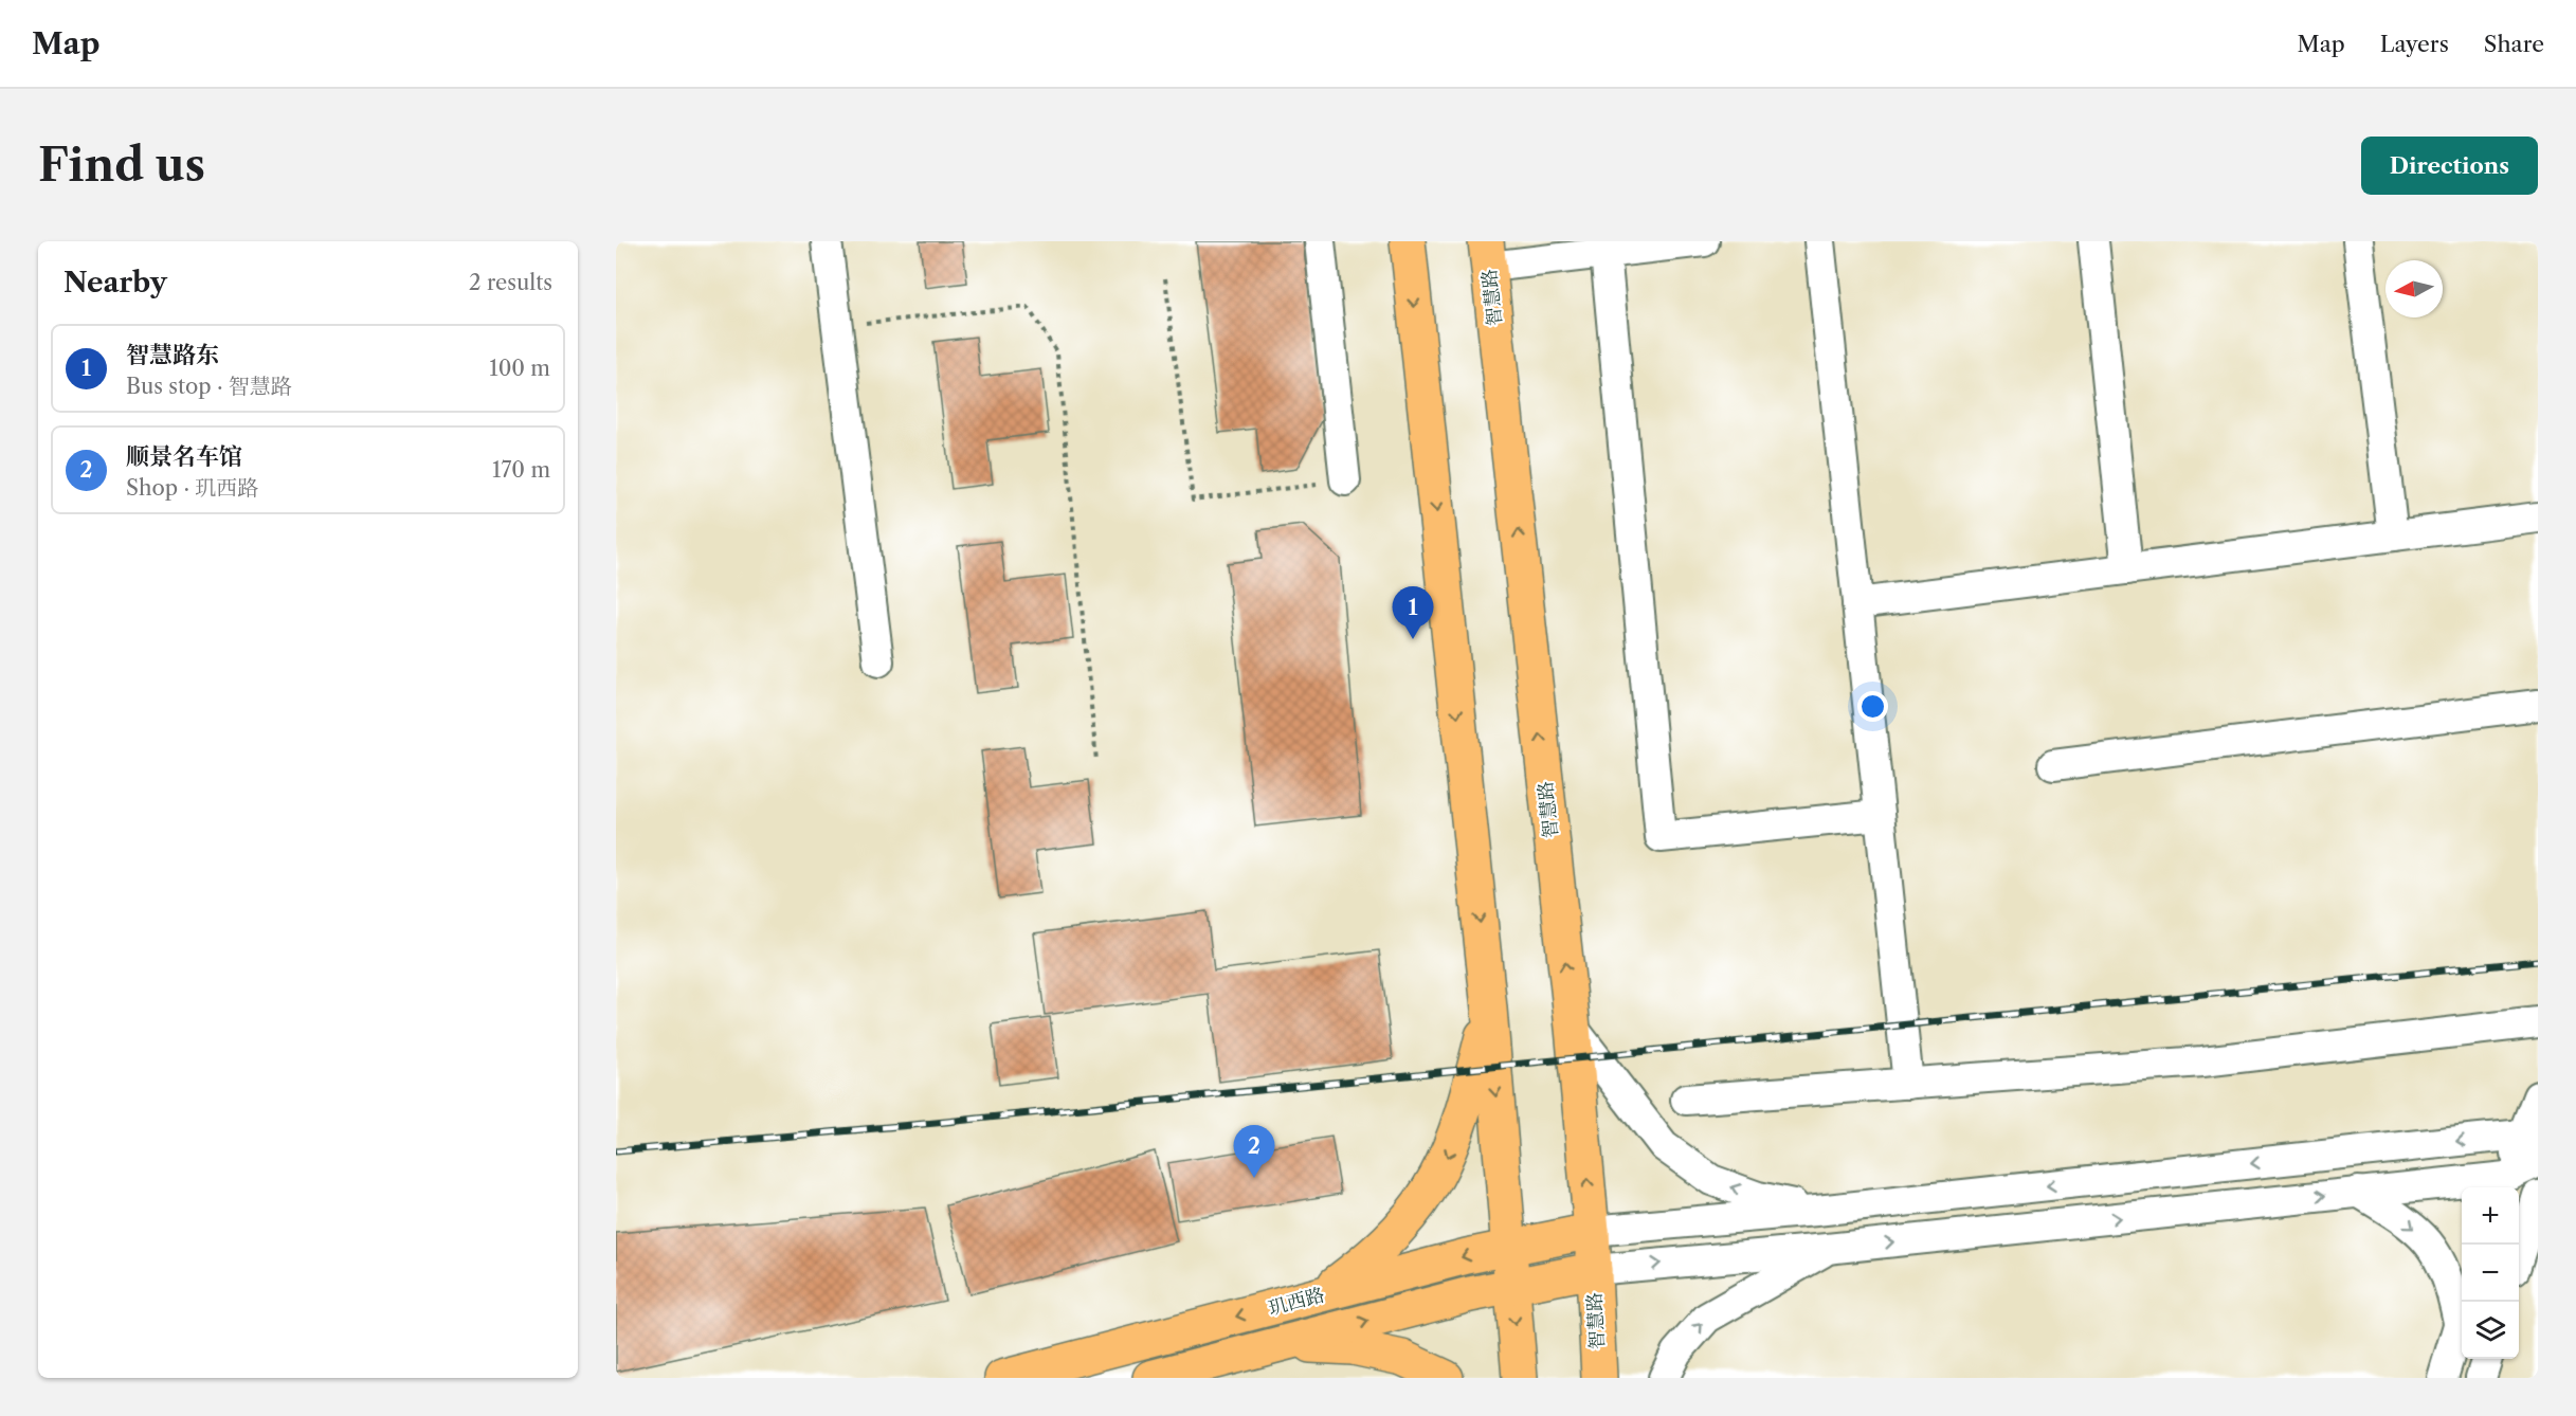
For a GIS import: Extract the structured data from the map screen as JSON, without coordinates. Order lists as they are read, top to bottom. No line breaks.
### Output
{"streets":{"main road":["智慧路","玑西路"]},"crossings":[["智慧路","玑西路"]],"north":"left","page":{"header":"Map","nav":["Map","Layers","Share"],"buttons":"Directions","title":"Find us","heading":["Nearby","2 results"],"list":[{"mark":"1","name":"智慧路东","note":"Bus stop · 智慧路","value":"100 m"},{"mark":"2","name":"顺景名车馆","note":"Shop · 玑西路","value":"170 m"}],"pins":["1","2"],"map_buttons":["+","−"]}}
